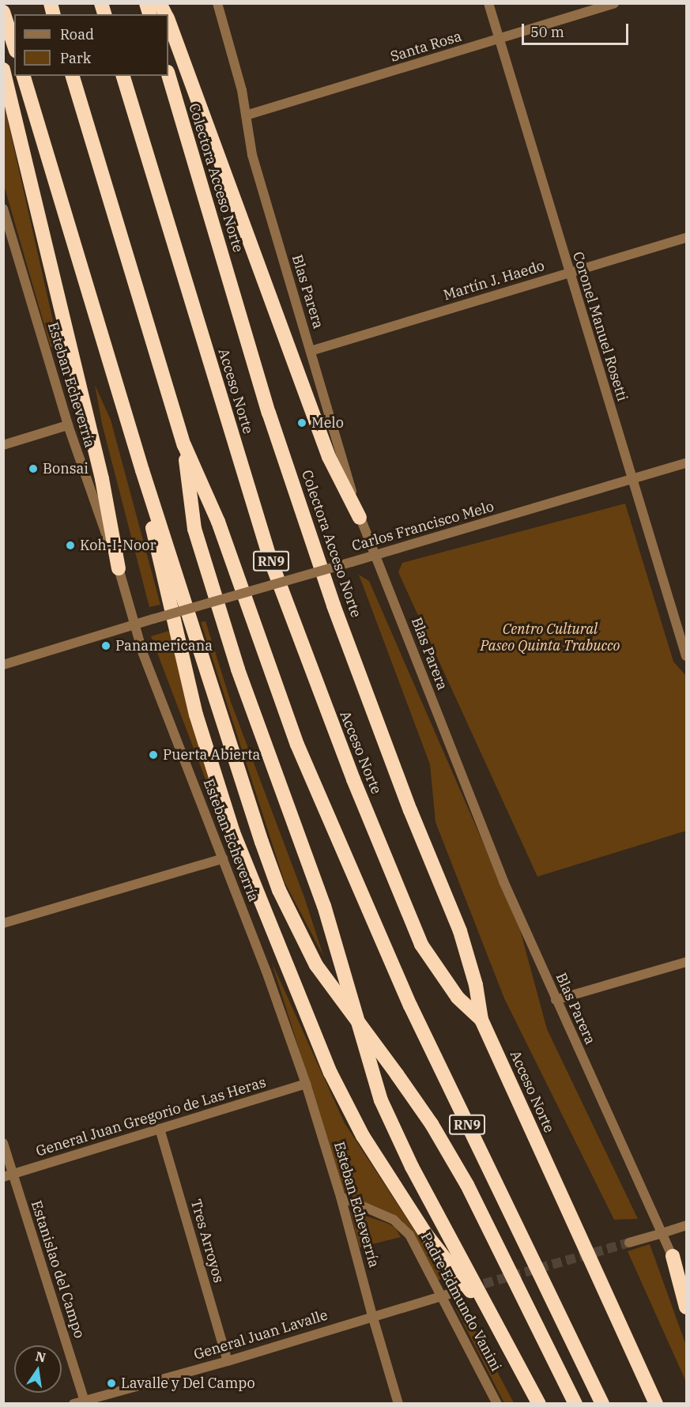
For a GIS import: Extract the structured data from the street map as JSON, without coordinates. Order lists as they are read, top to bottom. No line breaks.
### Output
{"streets":{"highway":["Colectora Acceso Norte","Acceso Norte","RN9"],"street":["Santa Rosa","Martín J. Haedo","Blas Parera","Coronel Manuel Rosetti","Esteban Echeverría","Carlos Francisco Melo","General Juan Gregorio de Las Heras","Tres Arroyos","Estanislao del Campo","Padre Edmundo Vanini","General Juan Lavalle"]},"crossings":[["Santa Rosa","Blas Parera"],["Santa Rosa","Coronel Manuel Rosetti"],["Colectora Acceso Norte","Acceso Norte"],["Martín J. Haedo","Blas Parera"],["Martín J. Haedo","Coronel Manuel Rosetti"],["Blas Parera","Carlos Francisco Melo"],["Coronel Manuel Rosetti","Carlos Francisco Melo"],["Esteban Echeverría","Carlos Francisco Melo"],["Esteban Echeverría","General Juan Gregorio de Las Heras"],["Esteban Echeverría","Padre Edmundo Vanini"],["Esteban Echeverría","General Juan Lavalle"],["General Juan Gregorio de Las Heras","Tres Arroyos"],["General Juan Gregorio de Las Heras","Estanislao del Campo"],["Tres Arroyos","General Juan Lavalle"],["Estanislao del Campo","General Juan Lavalle"],["Padre Edmundo Vanini","General Juan Lavalle"]],"parks":["Centro Cultural Paseo Quinta Trabucco"],"places":["Melo","Bonsai","Koh-I-Noor","Panamericana","Puerta Abierta","Lavalle y Del Campo"],"legend":["Road","Park"],"scale_bar":"50 m","north":"top"}
